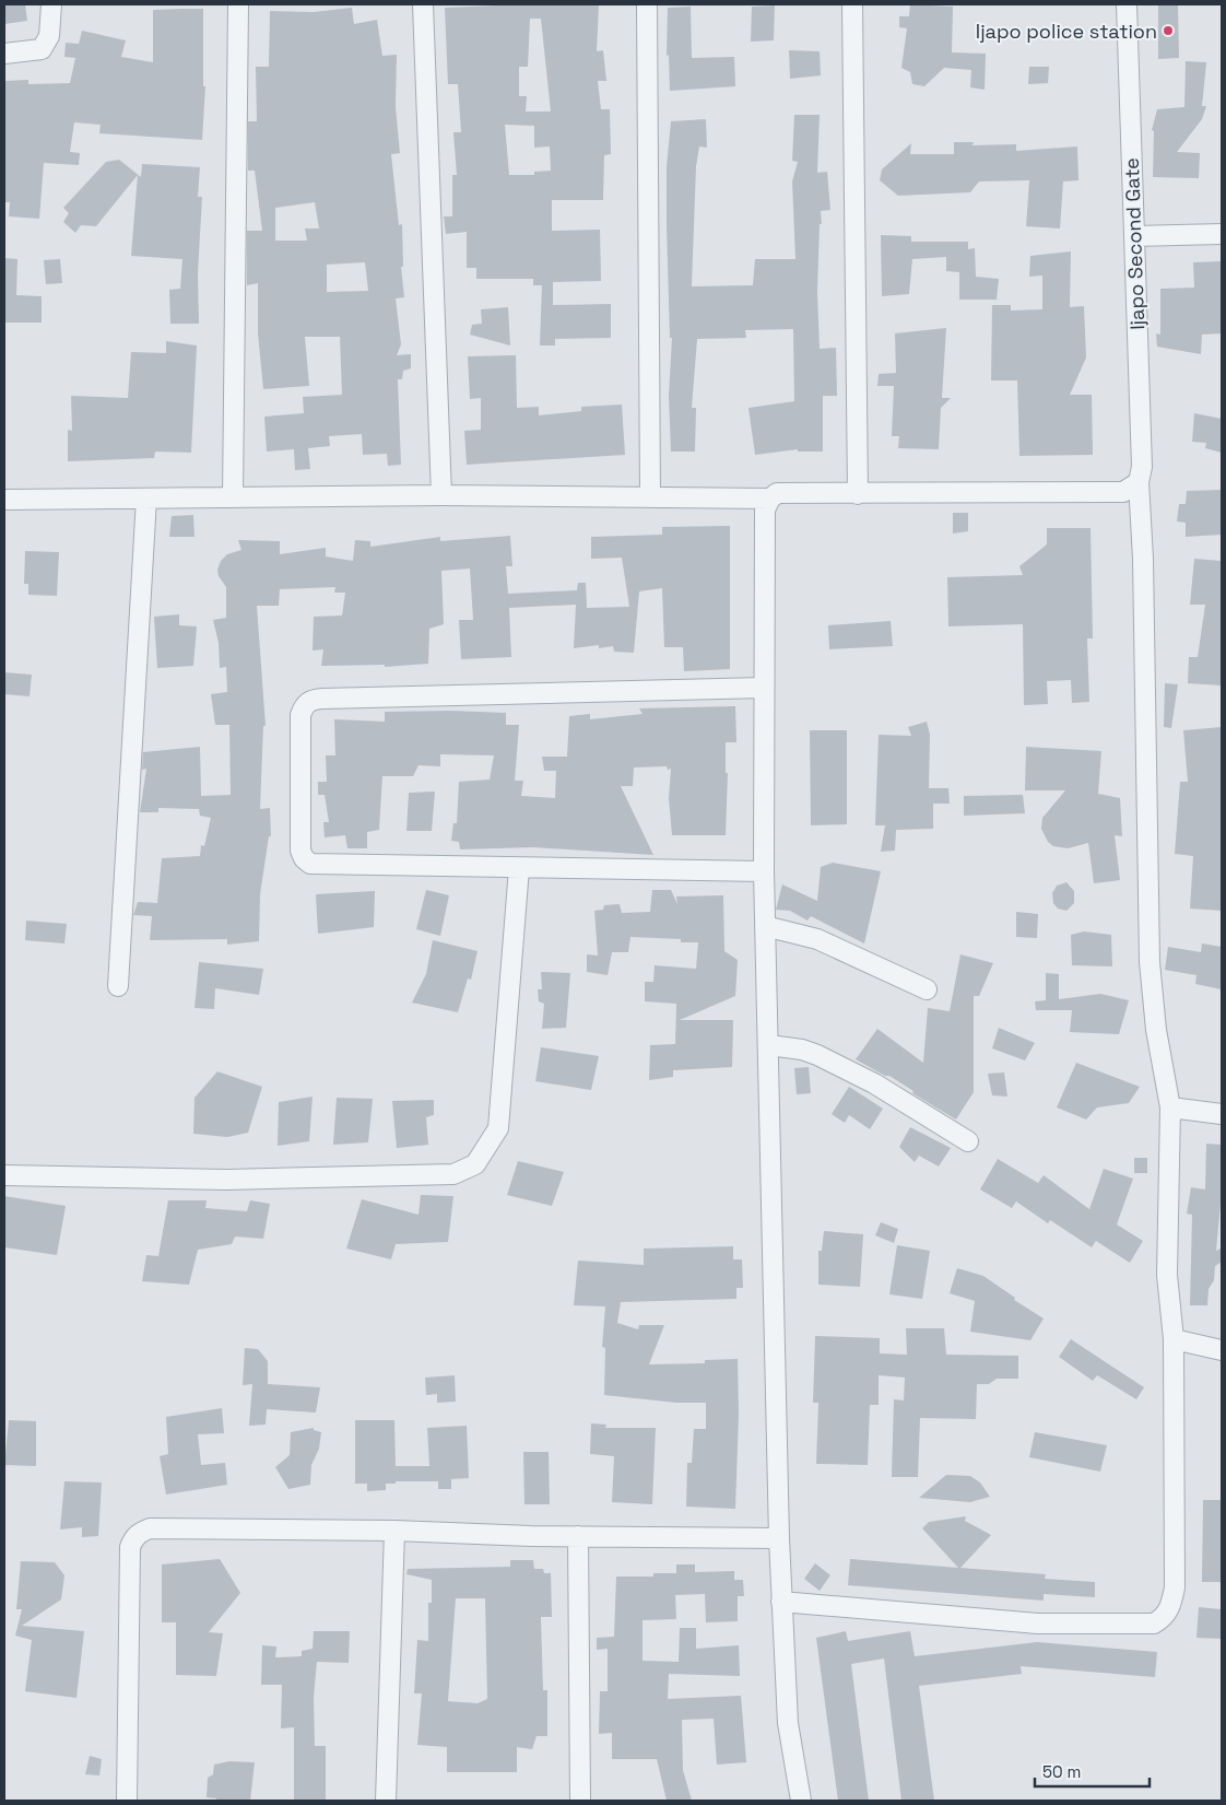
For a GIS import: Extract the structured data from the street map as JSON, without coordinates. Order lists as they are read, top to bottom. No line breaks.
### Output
{"streets":{"street":["Ijapo Second Gate"]},"places":["Ijapo police station"],"scale_bar":"50 m"}
